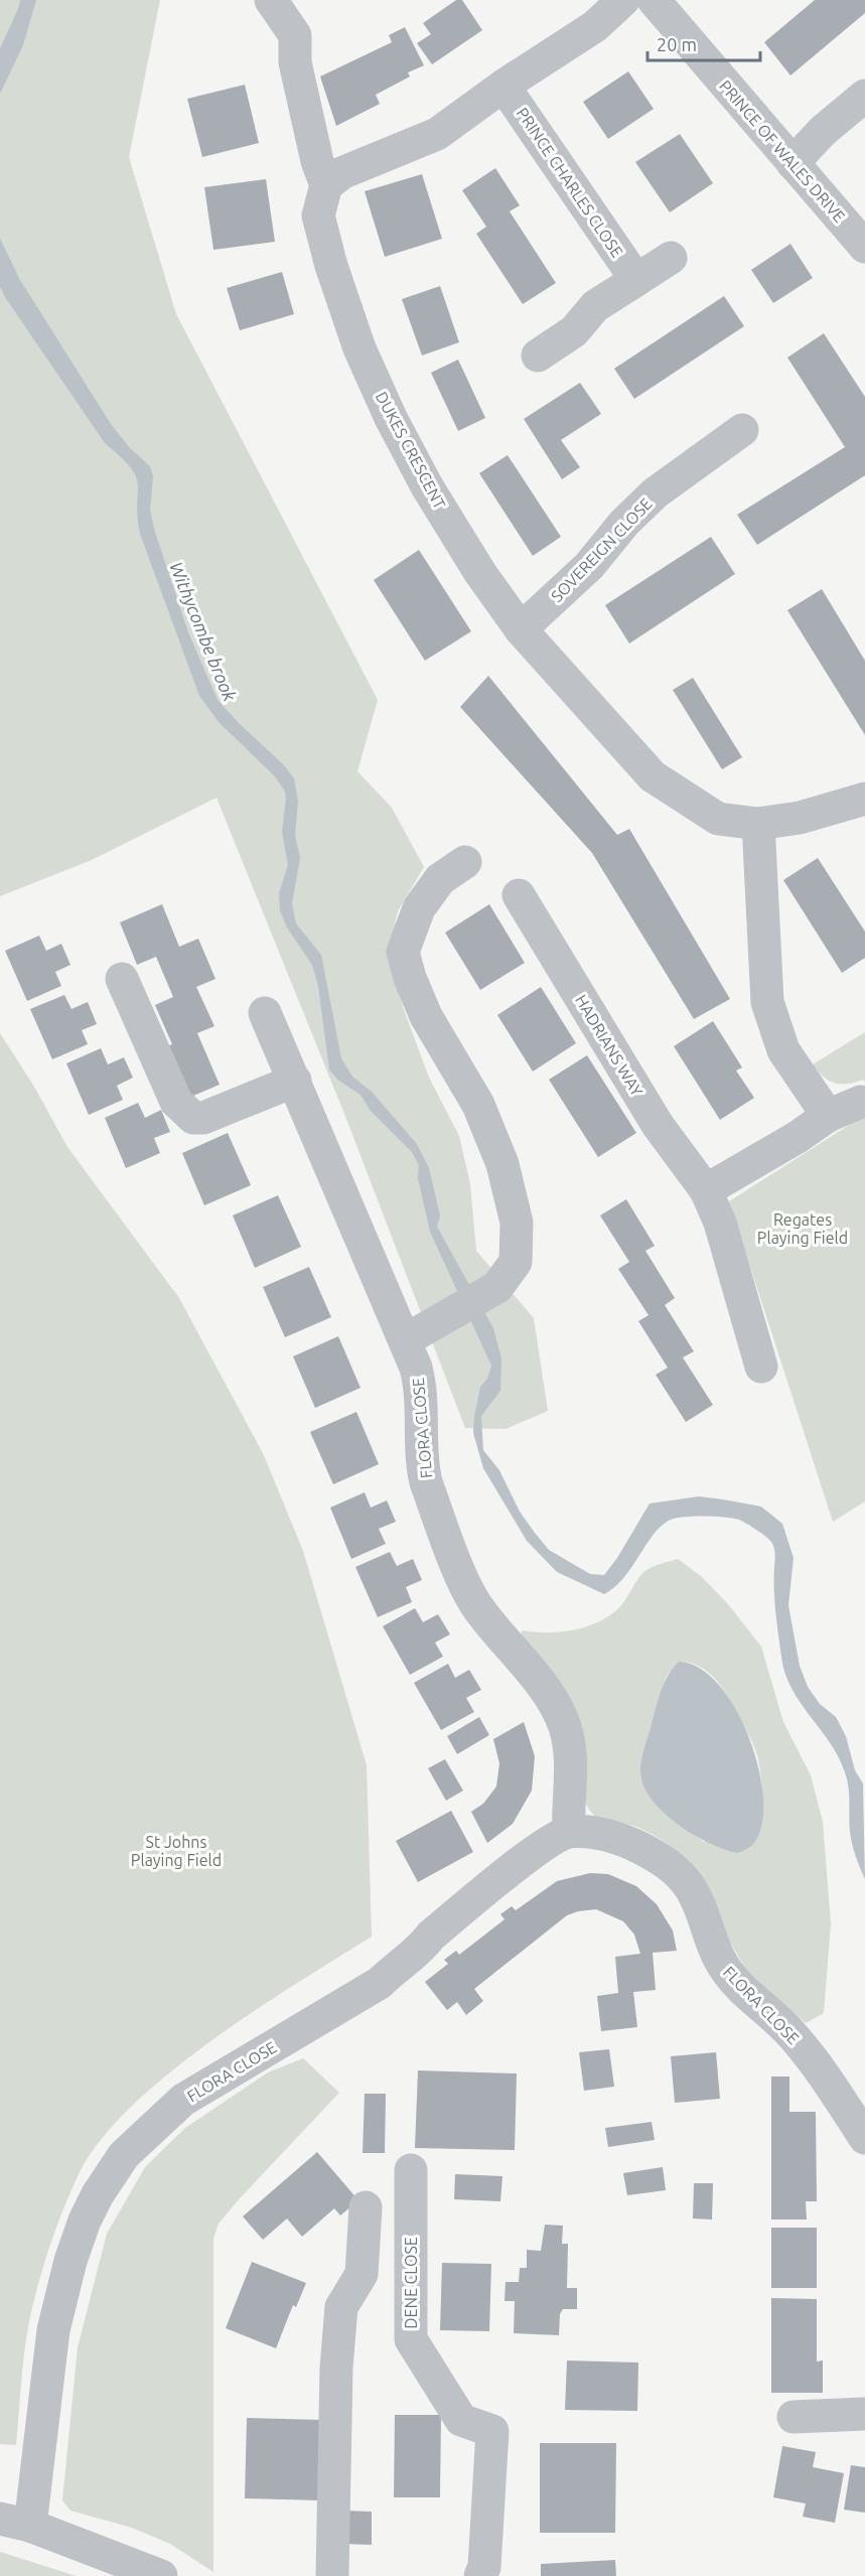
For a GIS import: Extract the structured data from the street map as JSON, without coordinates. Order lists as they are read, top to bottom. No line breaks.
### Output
{"streets":{"street":["PRINCE OF WALES DRIVE","PRINCE CHARLES CLOSE","DUKES CRESCENT","SOVEREIGN CLOSE","HADRIANS WAY","FLORA CLOSE","DENE CLOSE"]},"crossings":[["DUKES CRESCENT","SOVEREIGN CLOSE"]],"water":["Withycombe brook"],"parks":["Regates Playing Field","St Johns Playing Field"],"scale_bar":"20 m"}
